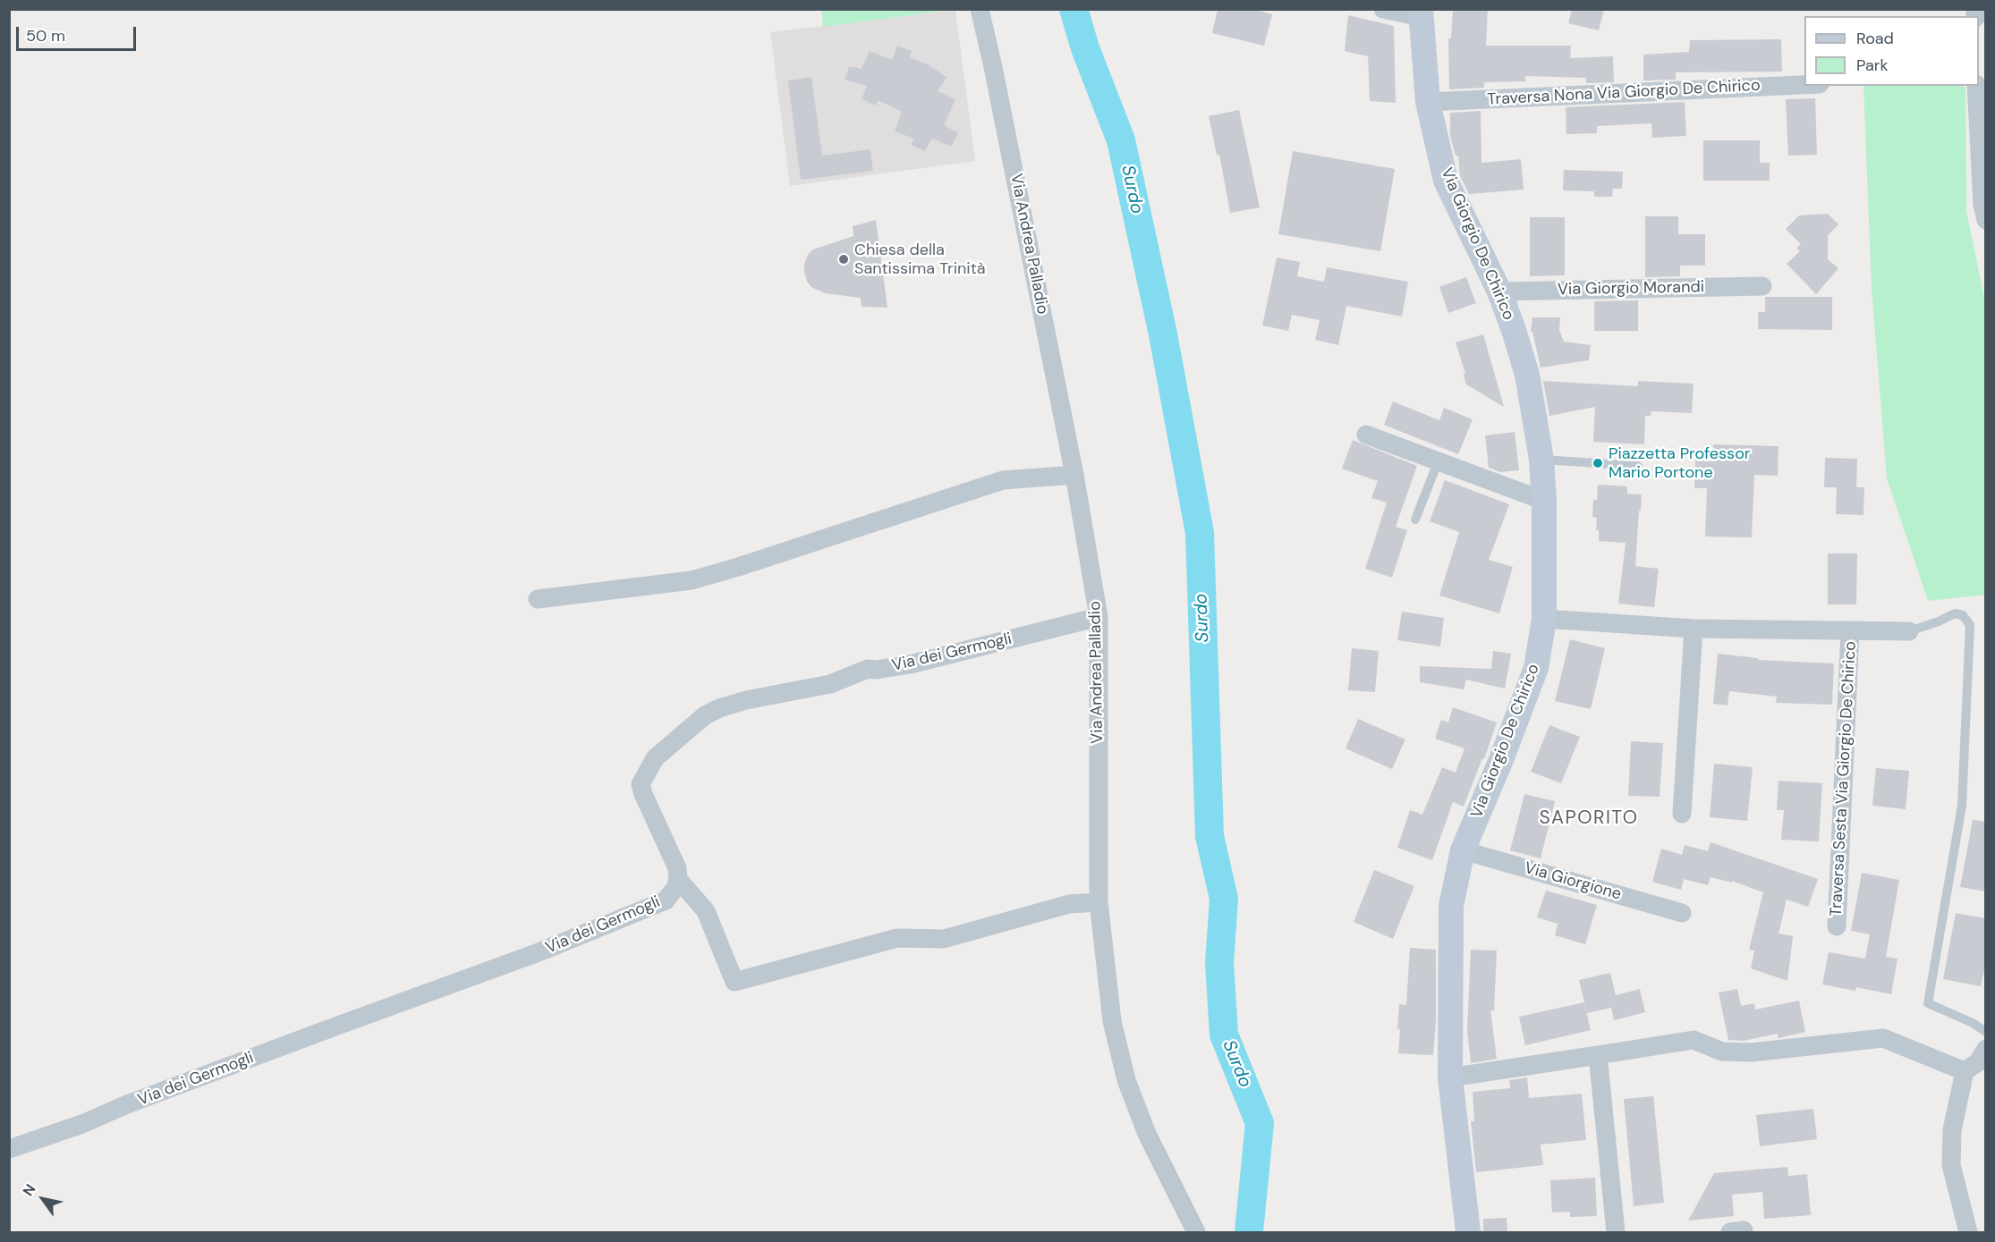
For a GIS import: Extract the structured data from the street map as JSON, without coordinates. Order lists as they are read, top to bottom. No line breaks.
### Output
{"streets":{"main road":["Via Giorgio De Chirico"],"street":["Traversa Nona Via Giorgio De Chirico","Via Andrea Palladio","Via Giorgio Morandi","Via dei Germogli","Traversa Sesta Via Giorgio De Chirico","Via Giorgione"]},"crossings":[["Traversa Nona Via Giorgio De Chirico","Via Giorgio De Chirico"],["Via Andrea Palladio","Via dei Germogli"],["Via Giorgio De Chirico","Via Giorgio Morandi"],["Via Giorgio De Chirico","Traversa Sesta Via Giorgio De Chirico"],["Via Giorgio De Chirico","Via Giorgione"]],"districts":["SAPORITO"],"water":["Surdo"],"places":["Chiesa della Santissima Trinità","Piazzetta Professor Mario Portone"],"legend":["Road","Park"],"scale_bar":"50 m","north":"top left"}
